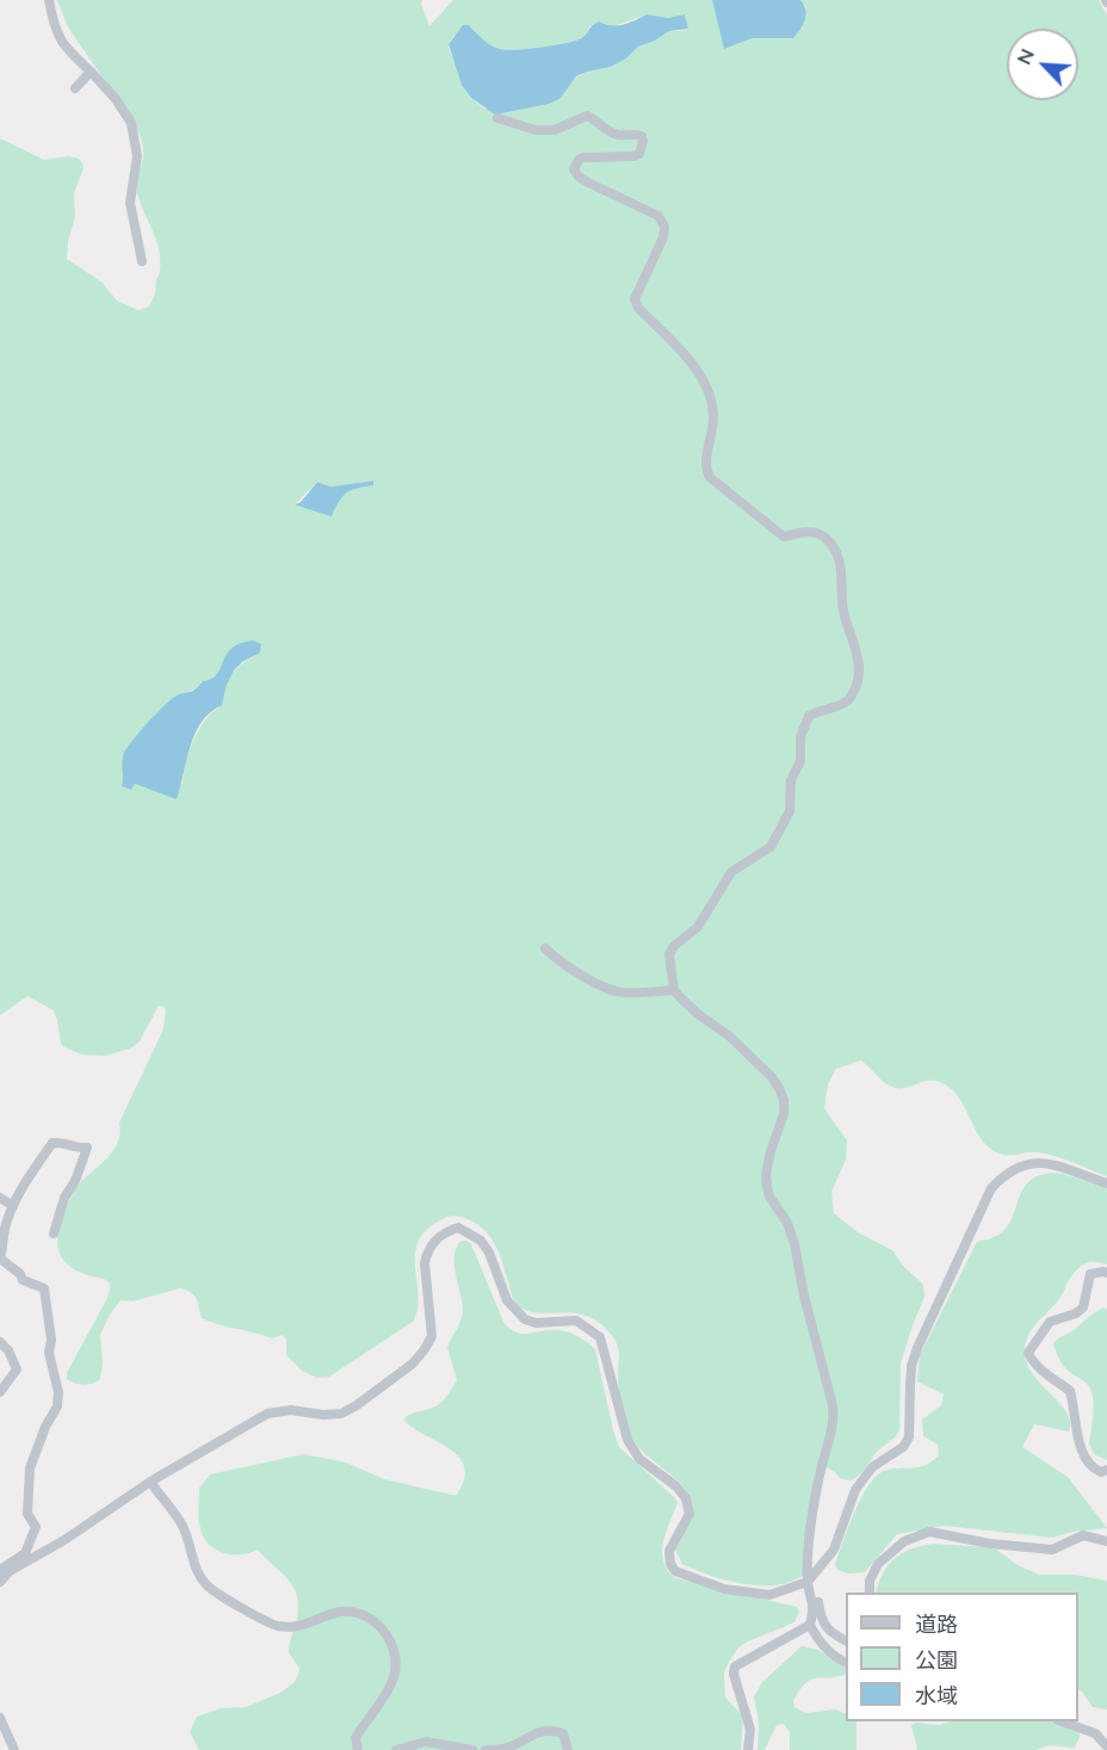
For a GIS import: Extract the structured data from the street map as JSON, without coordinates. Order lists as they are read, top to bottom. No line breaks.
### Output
{"legend":["道路","公園","水域"],"north":"top left"}
